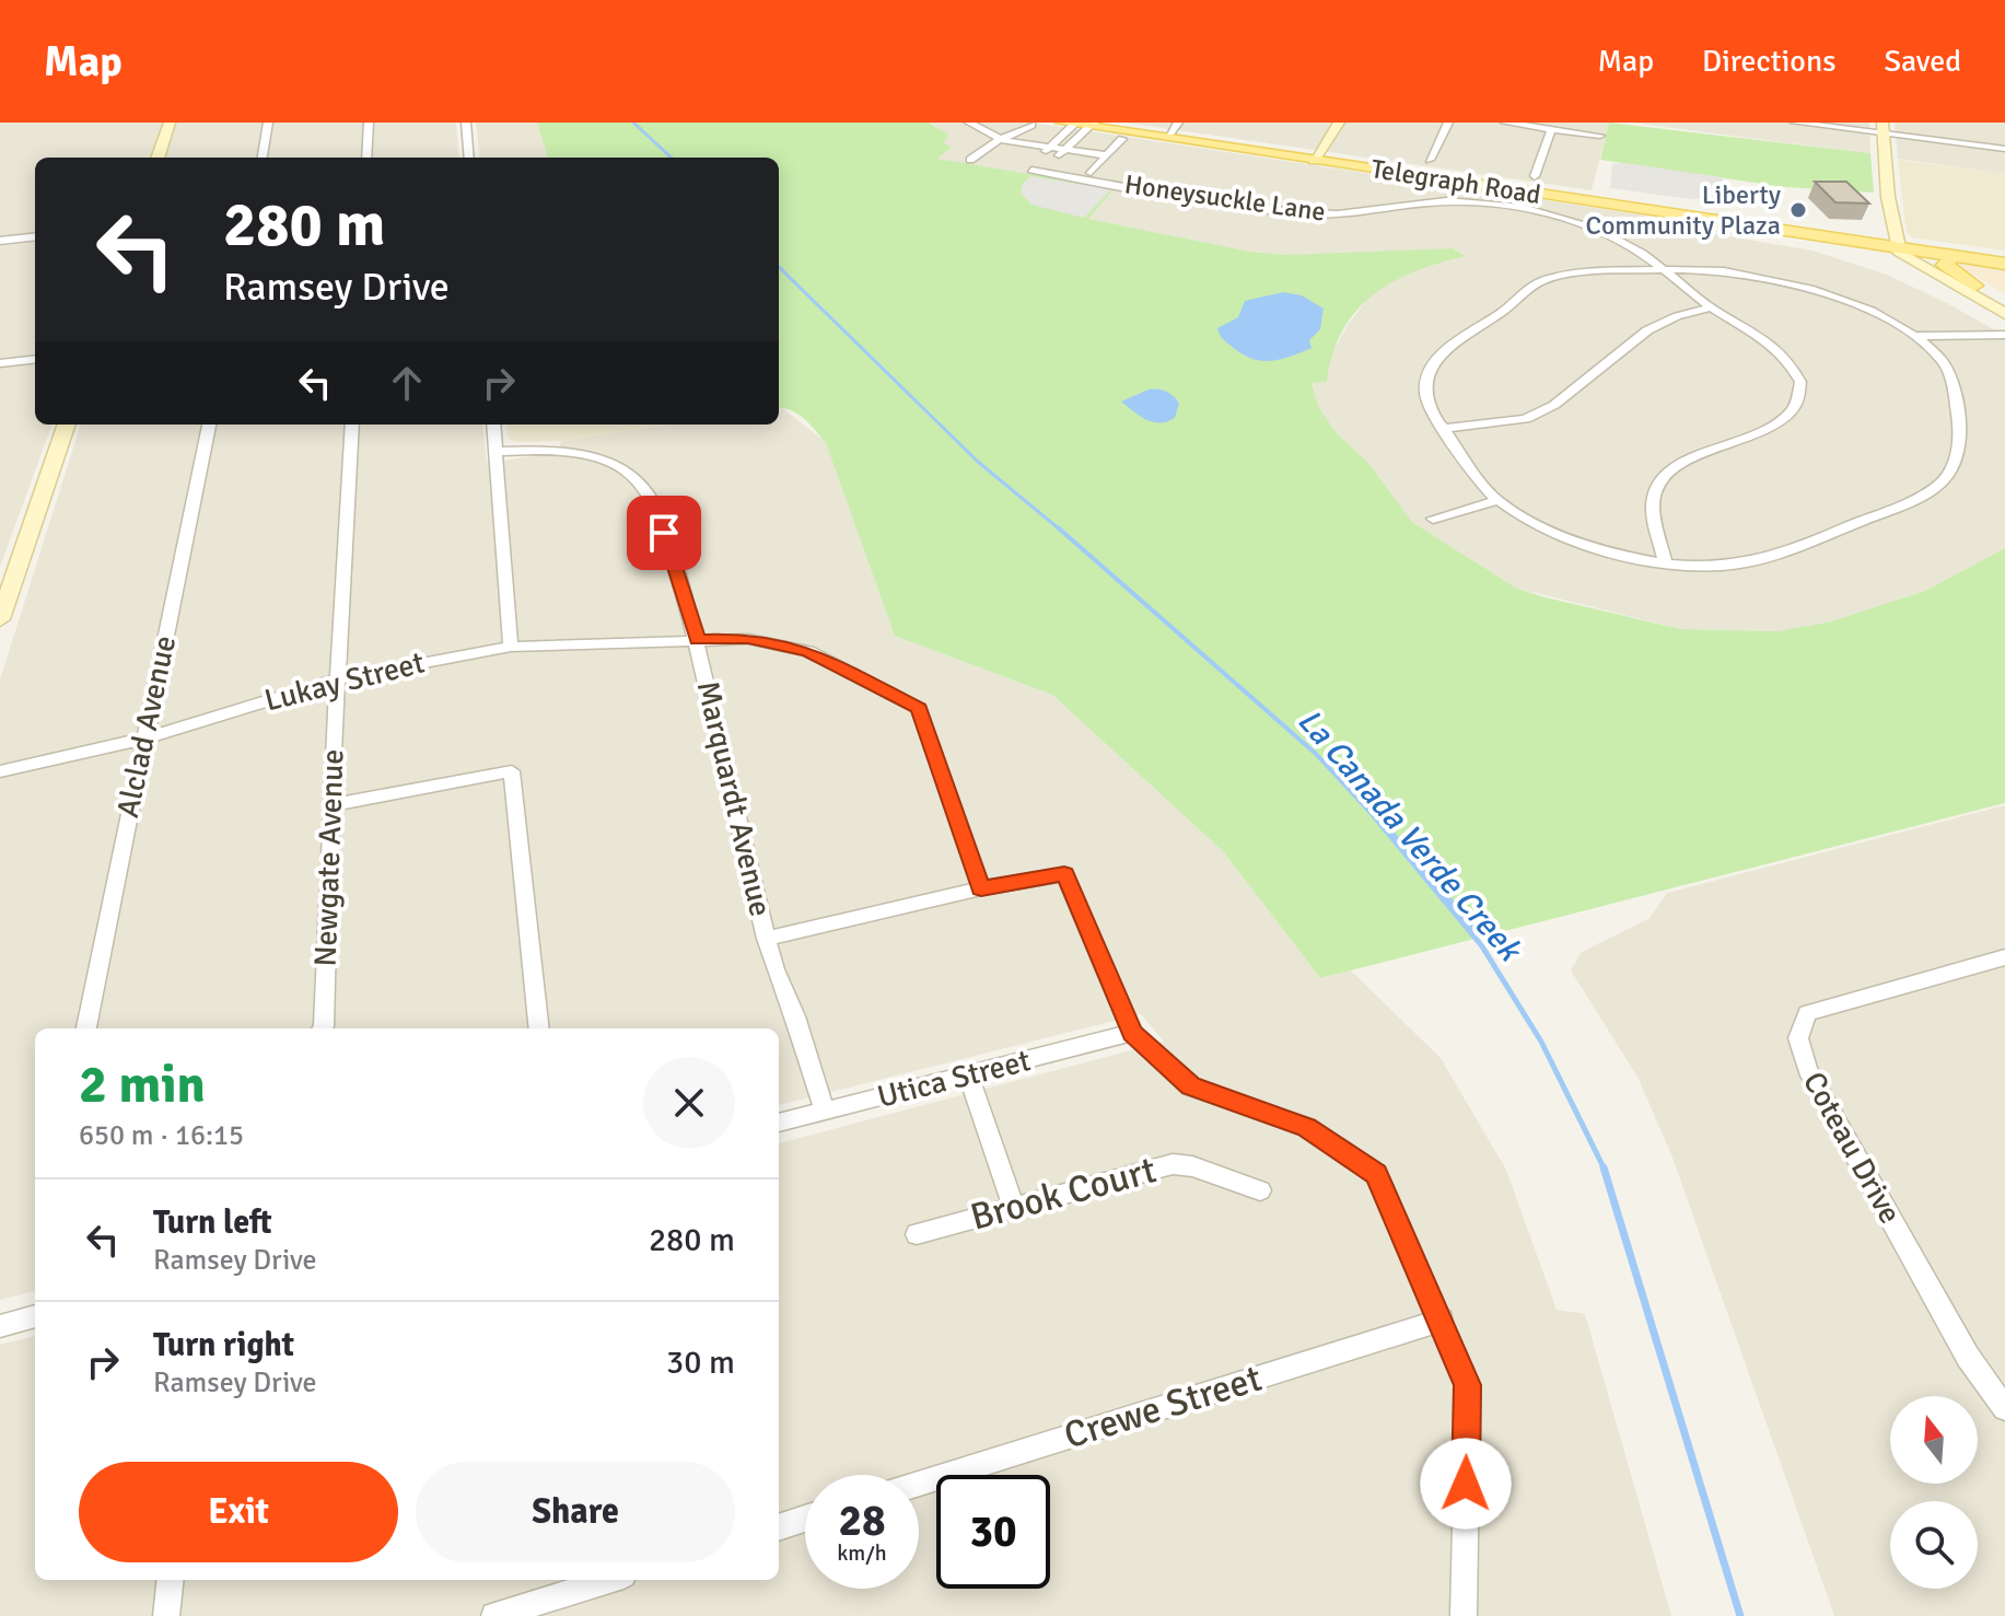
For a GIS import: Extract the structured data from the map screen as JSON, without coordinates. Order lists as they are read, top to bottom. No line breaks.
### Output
{"streets":{"main road":["Telegraph Road"],"street":["Honeysuckle Lane","Lukay Street","Alclad Avenue","Marquardt Avenue","Newgate Avenue","Utica Street","Coteau Drive","Brook Court","Crewe Street"]},"crossings":[["Lukay Street","Alclad Avenue"],["Lukay Street","Marquardt Avenue"],["Lukay Street","Newgate Avenue"],["Marquardt Avenue","Utica Street"]],"water":["La Canada Verde Creek"],"places":["Liberty Community Plaza"],"north":"top","page":{"header":"Map","nav":["Map","Directions","Saved"],"turn":["280 m","Ramsey Drive"],"heading":["2 min","650 m · 16:15"],"list":[{"name":"Turn left","note":"Ramsey Drive","value":"280 m"},{"name":"Turn right","note":"Ramsey Drive","value":"30 m"}],"buttons":["Exit","Share"],"speed":"28 km/h","limit":"30"}}
